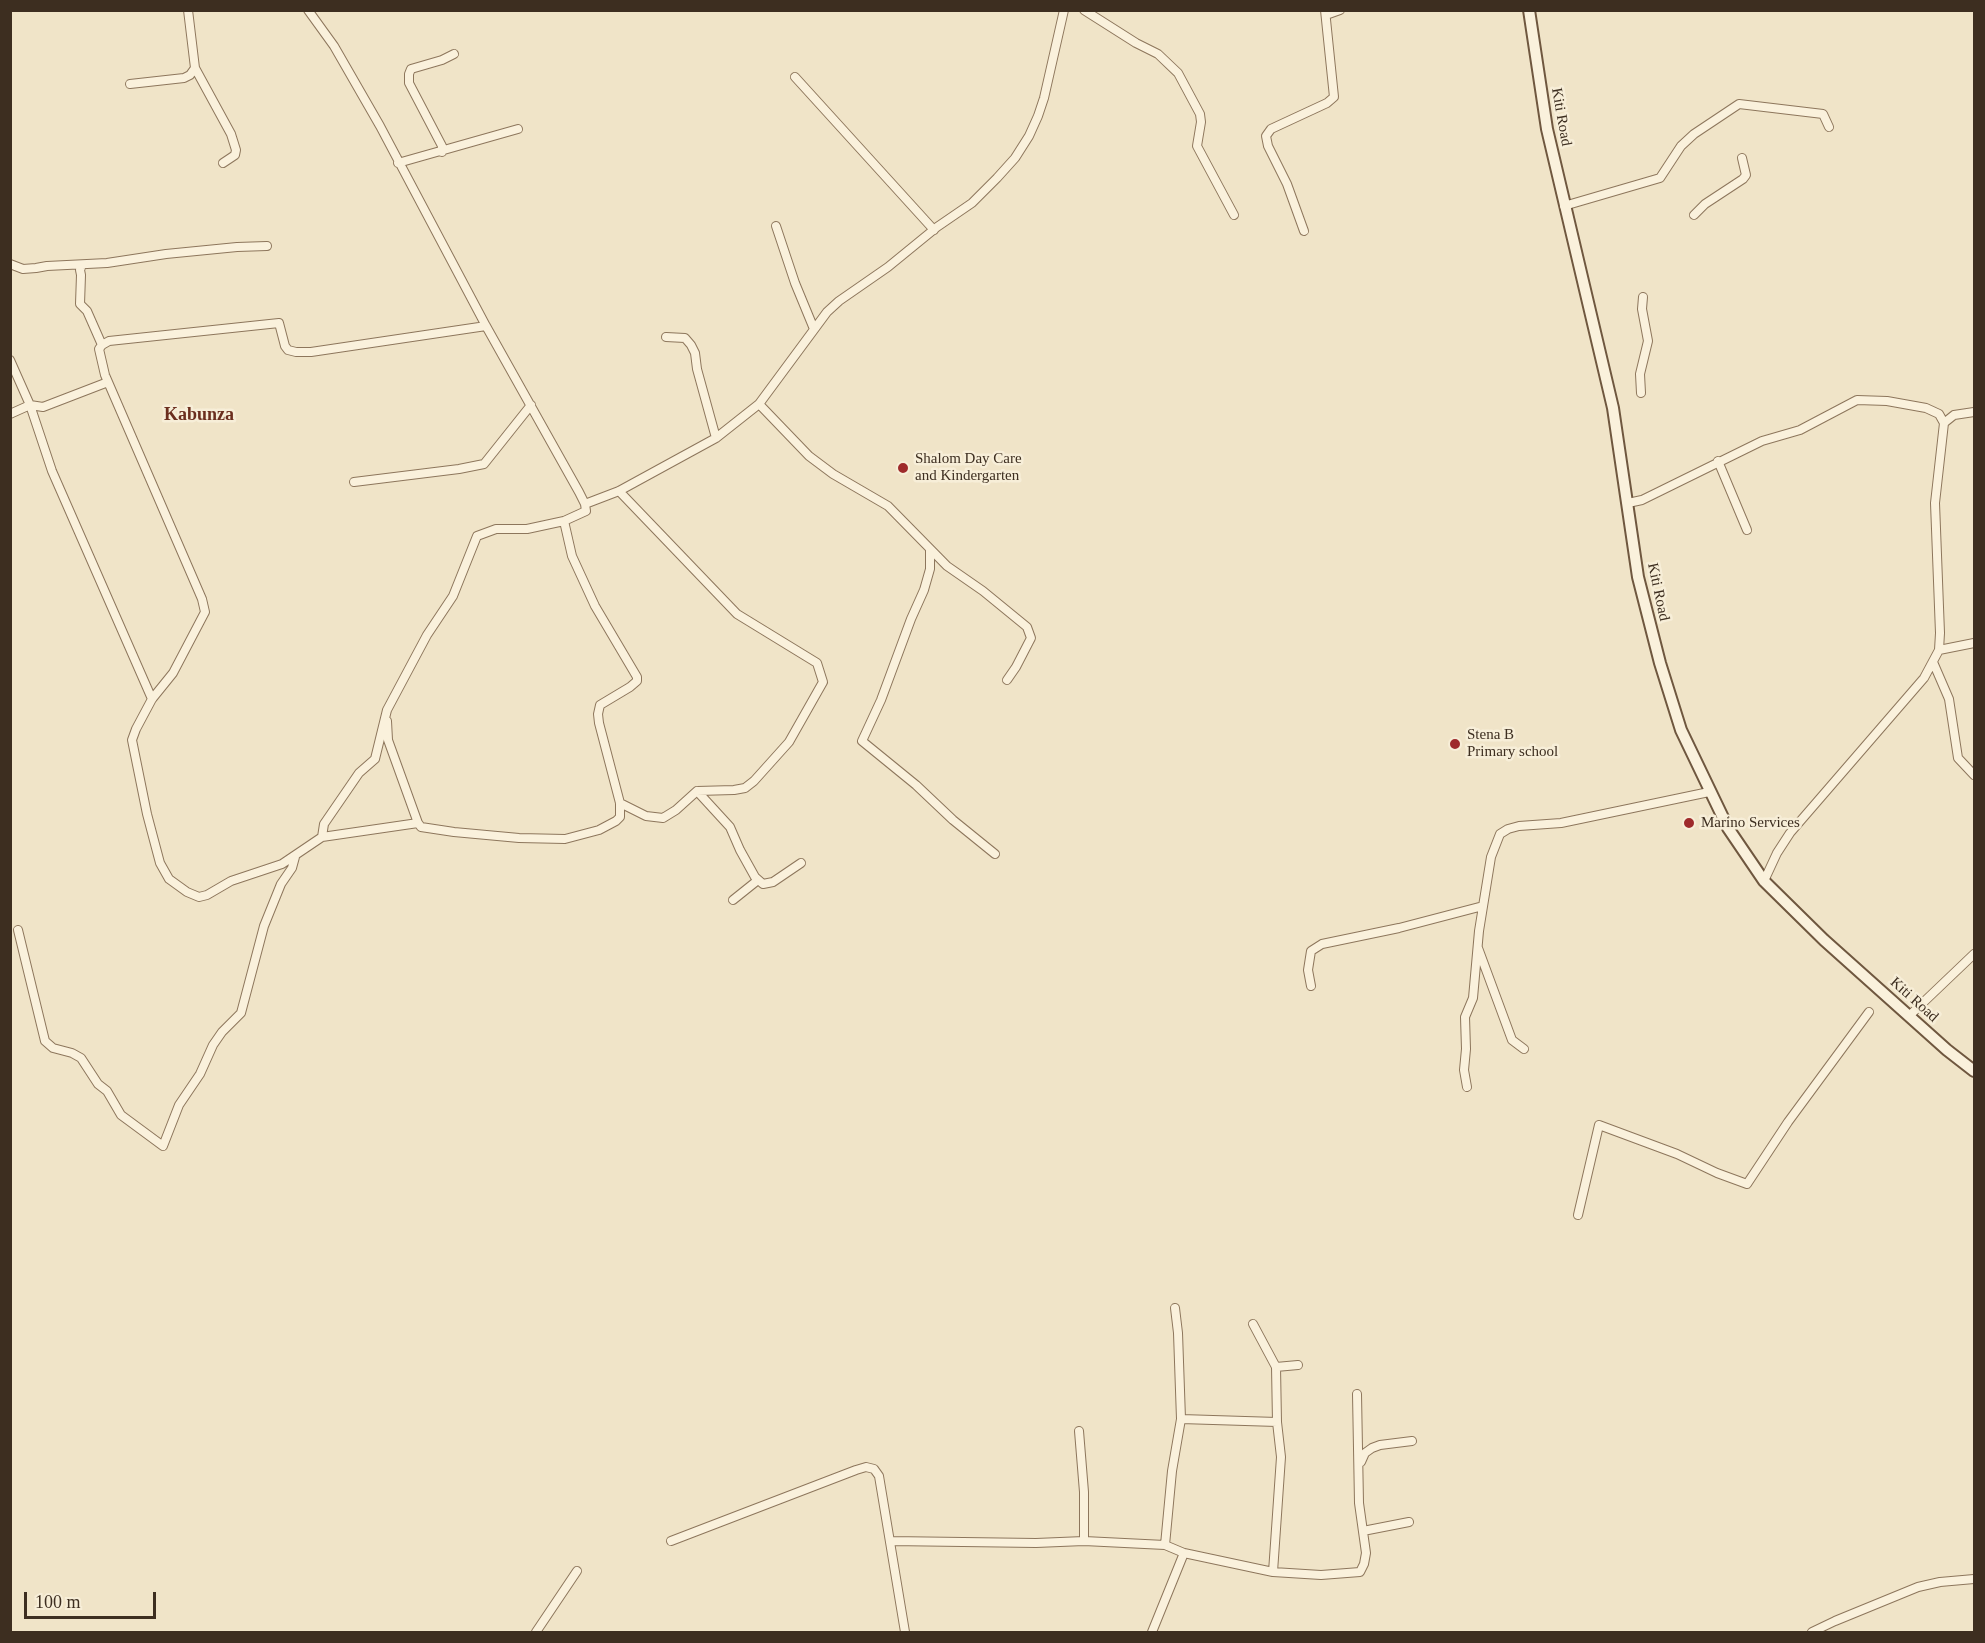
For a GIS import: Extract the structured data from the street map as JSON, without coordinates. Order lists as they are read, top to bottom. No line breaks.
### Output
{"streets":{"street":["Kiti Road"]},"districts":["Kabunza"],"places":["Shalom Day Care and Kindergarten","Stena B Primary school","Marino Services"],"scale_bar":"100 m"}
